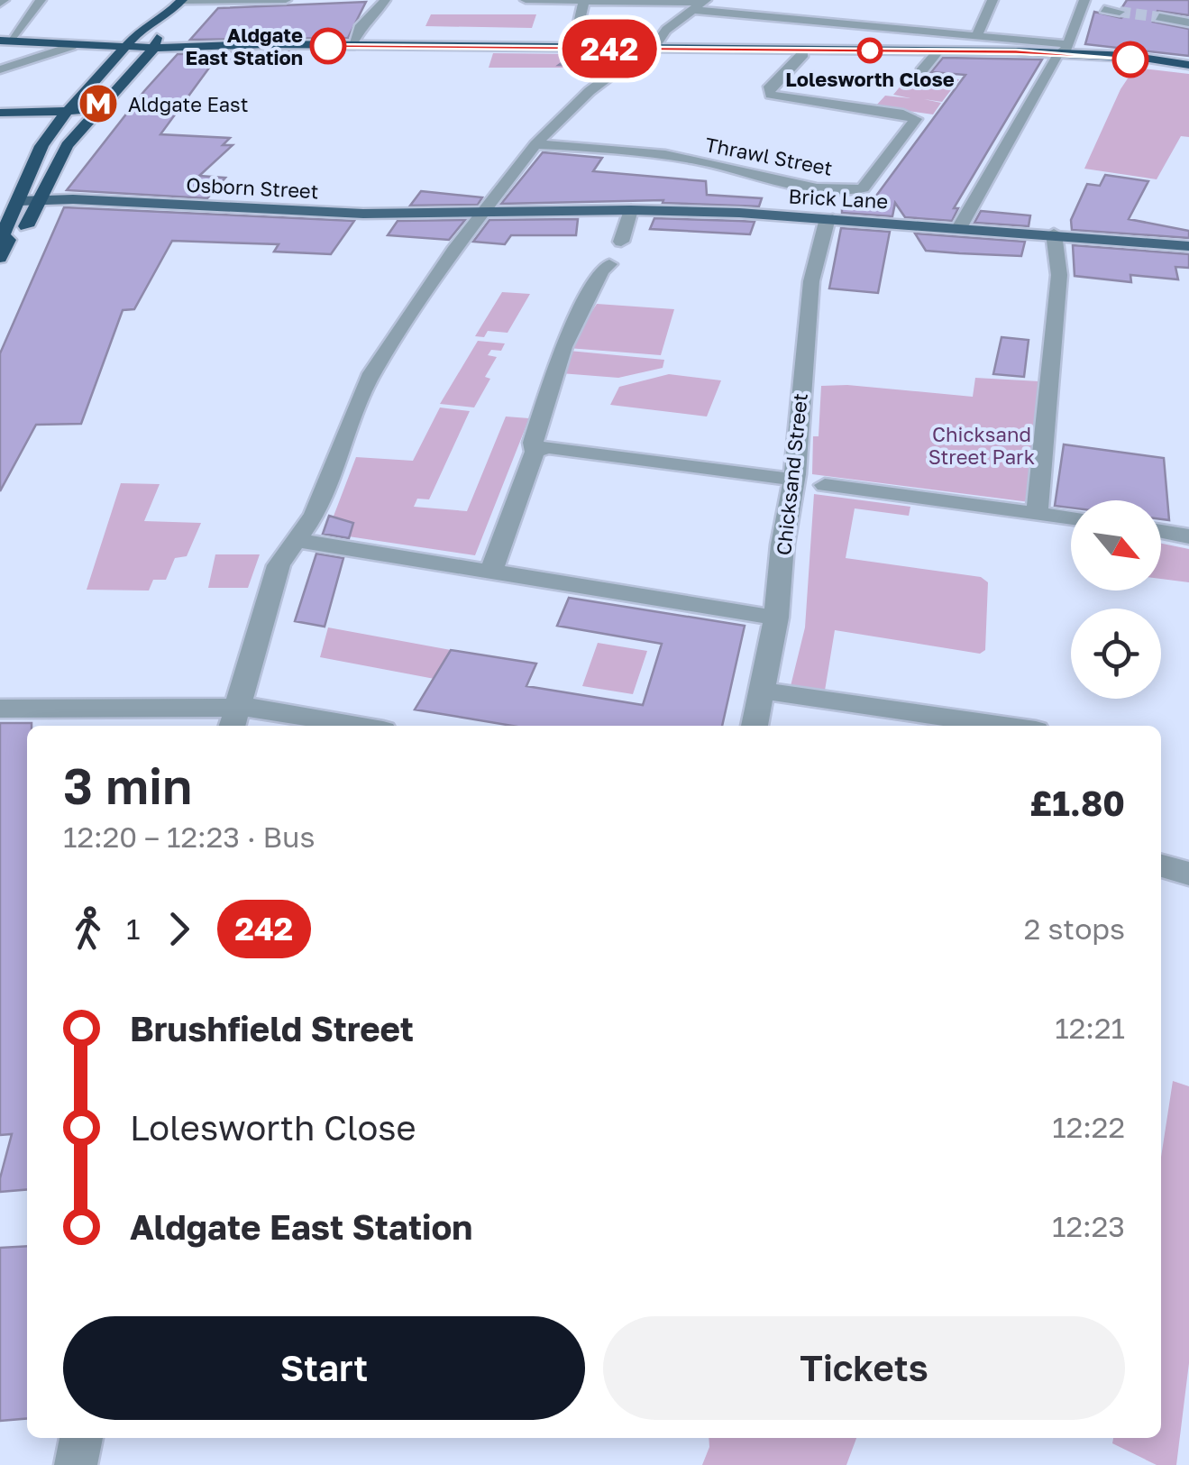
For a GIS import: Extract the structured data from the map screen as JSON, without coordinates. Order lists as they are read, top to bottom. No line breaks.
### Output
{"streets":{"main road":["Osborn Street","Brick Lane"],"street":["Thrawl Street","Chicksand Street"]},"crossings":[["Osborn Street","Brick Lane"],["Brick Lane","Chicksand Street"]],"parks":["Chicksand Street Park"],"places":{"other":["Aldgate East Station","Lolesworth Close"],"metro station":["Aldgate East"]},"lines":["bus line 242"],"north":"bottom right","page":{"on_map":"242","heading":["3 min","12:20 – 12:23 · Bus","£1.80"],"legs":["1","242","2 stops"],"list":[{"name":"Brushfield Street","value":"12:21"},{"name":"Lolesworth Close","value":"12:22"},{"name":"Aldgate East Station","value":"12:23"}],"buttons":["Start","Tickets"]}}
